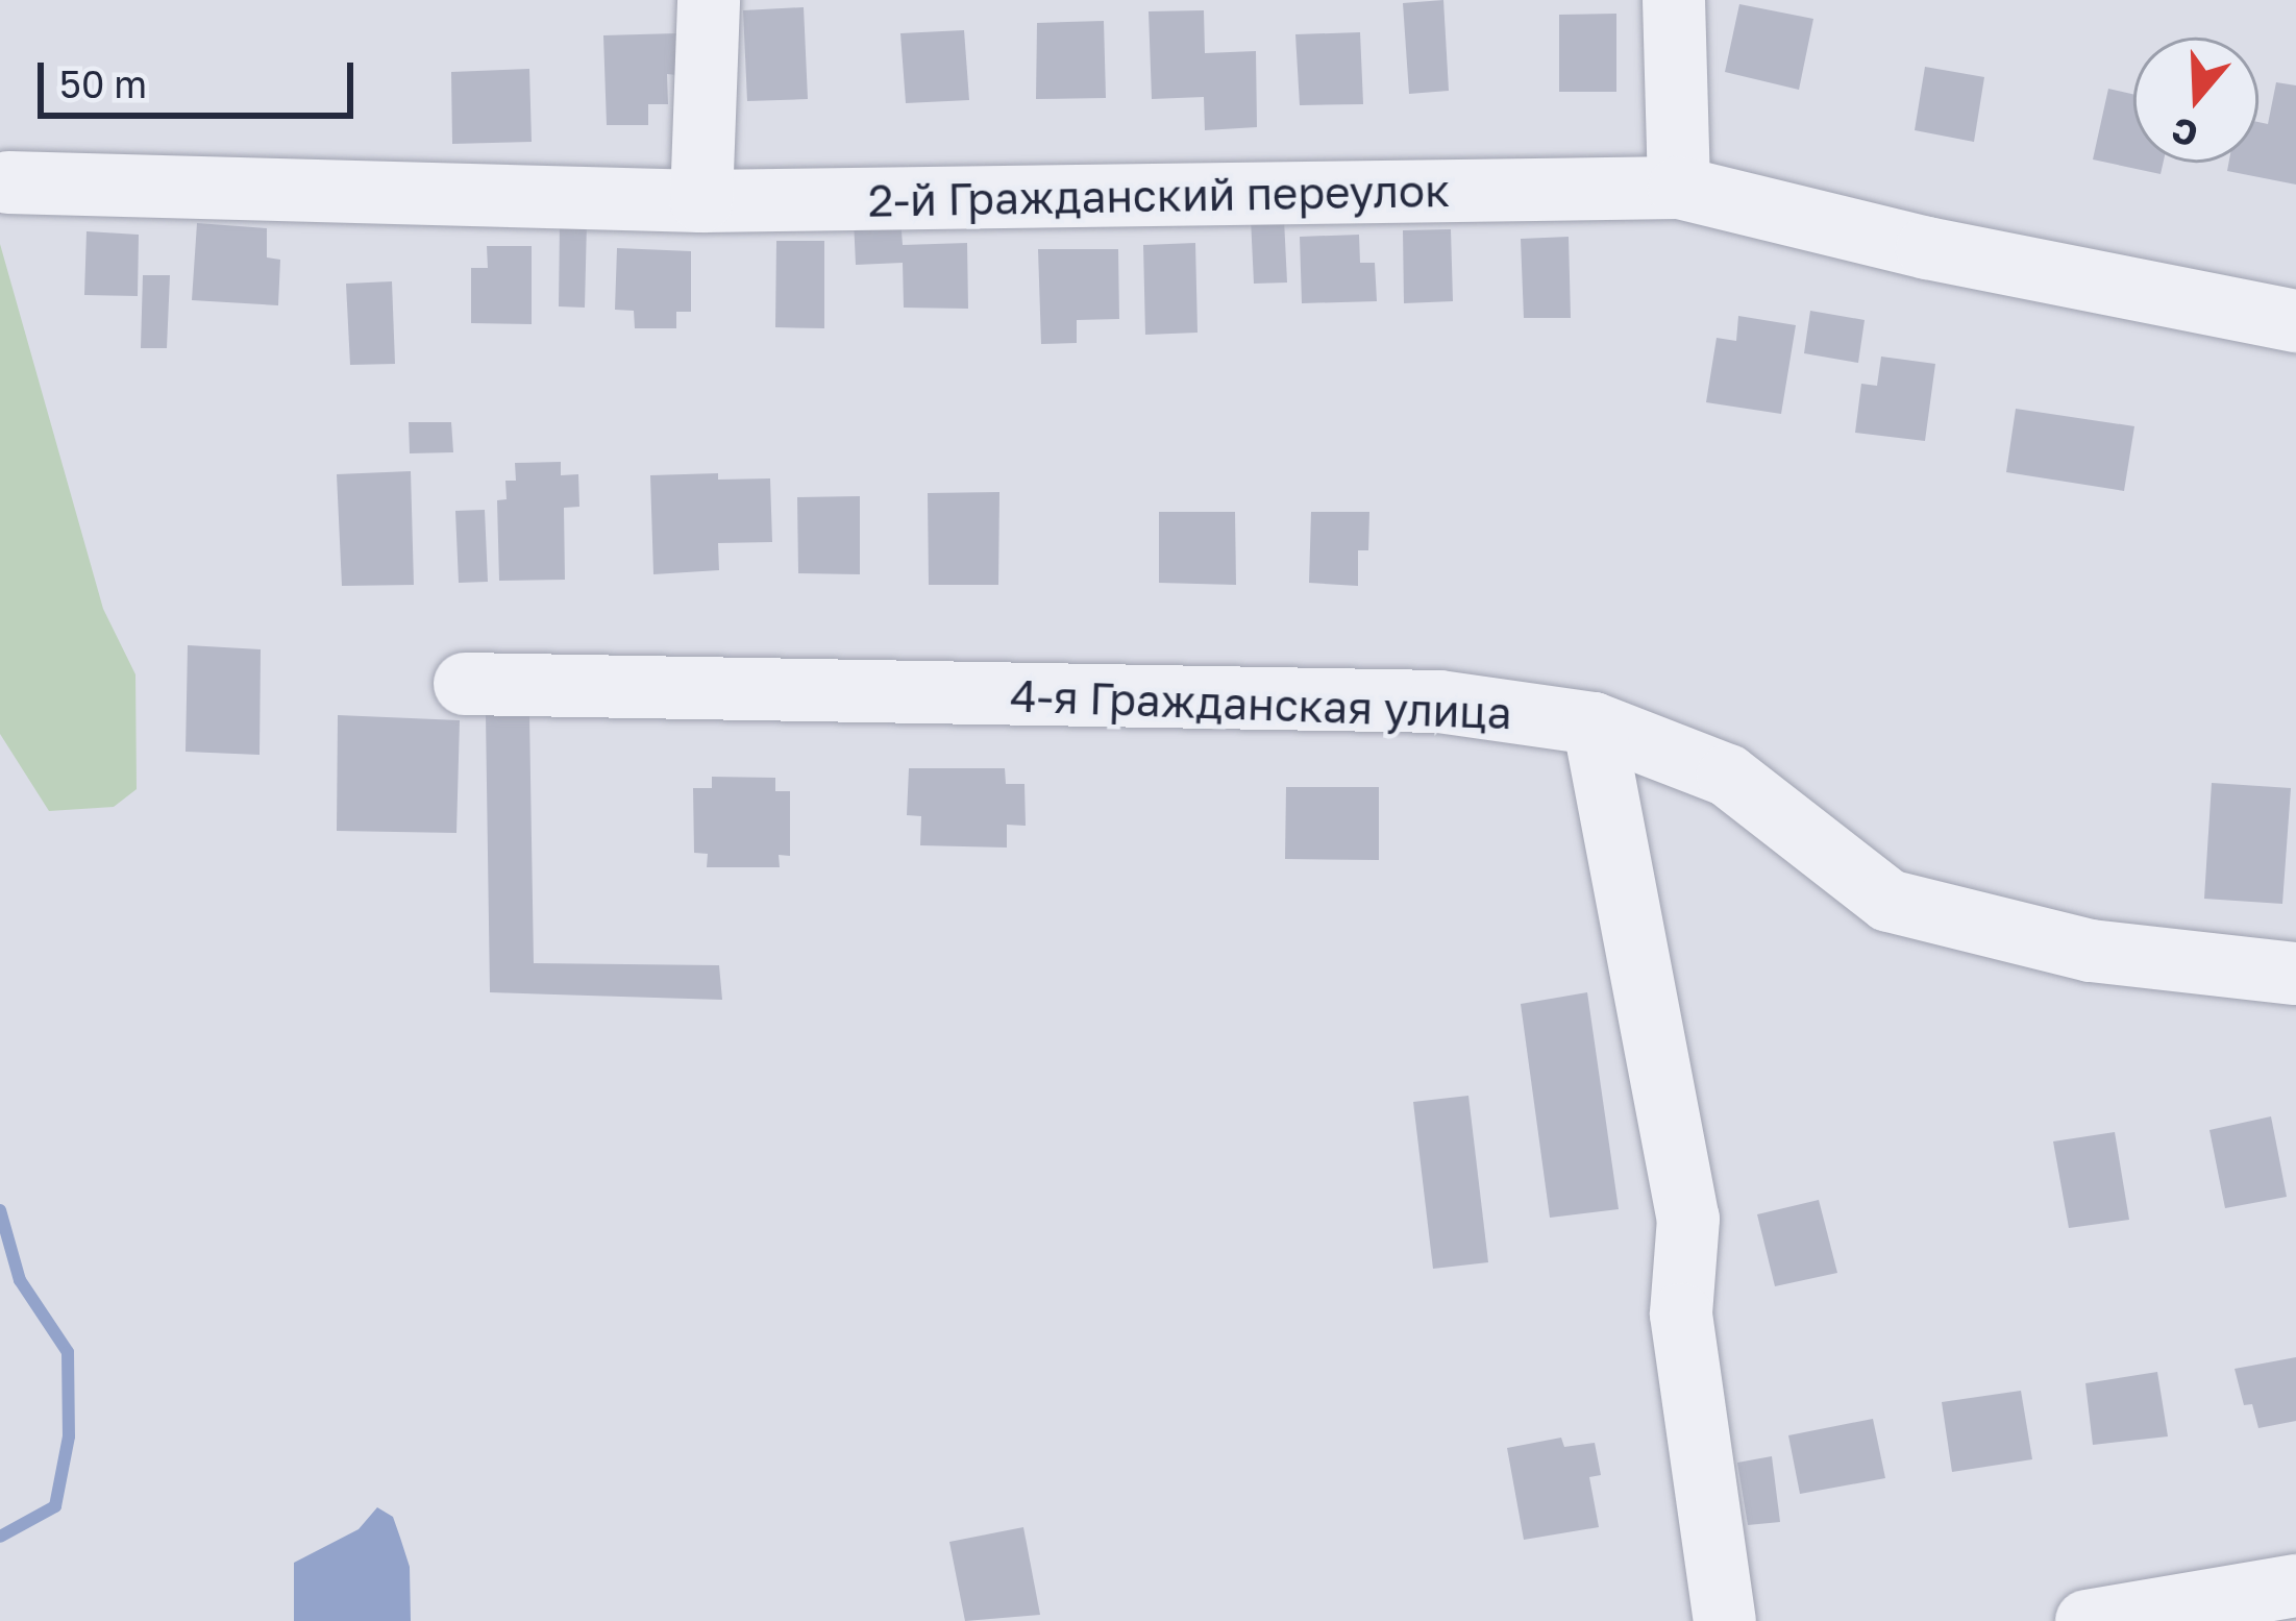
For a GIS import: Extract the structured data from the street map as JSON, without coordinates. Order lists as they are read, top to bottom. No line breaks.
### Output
{"streets":{"street":["2-й Гражданский переулок","4-я Гражданская улица"]},"scale_bar":"50 m","north":"bottom"}
